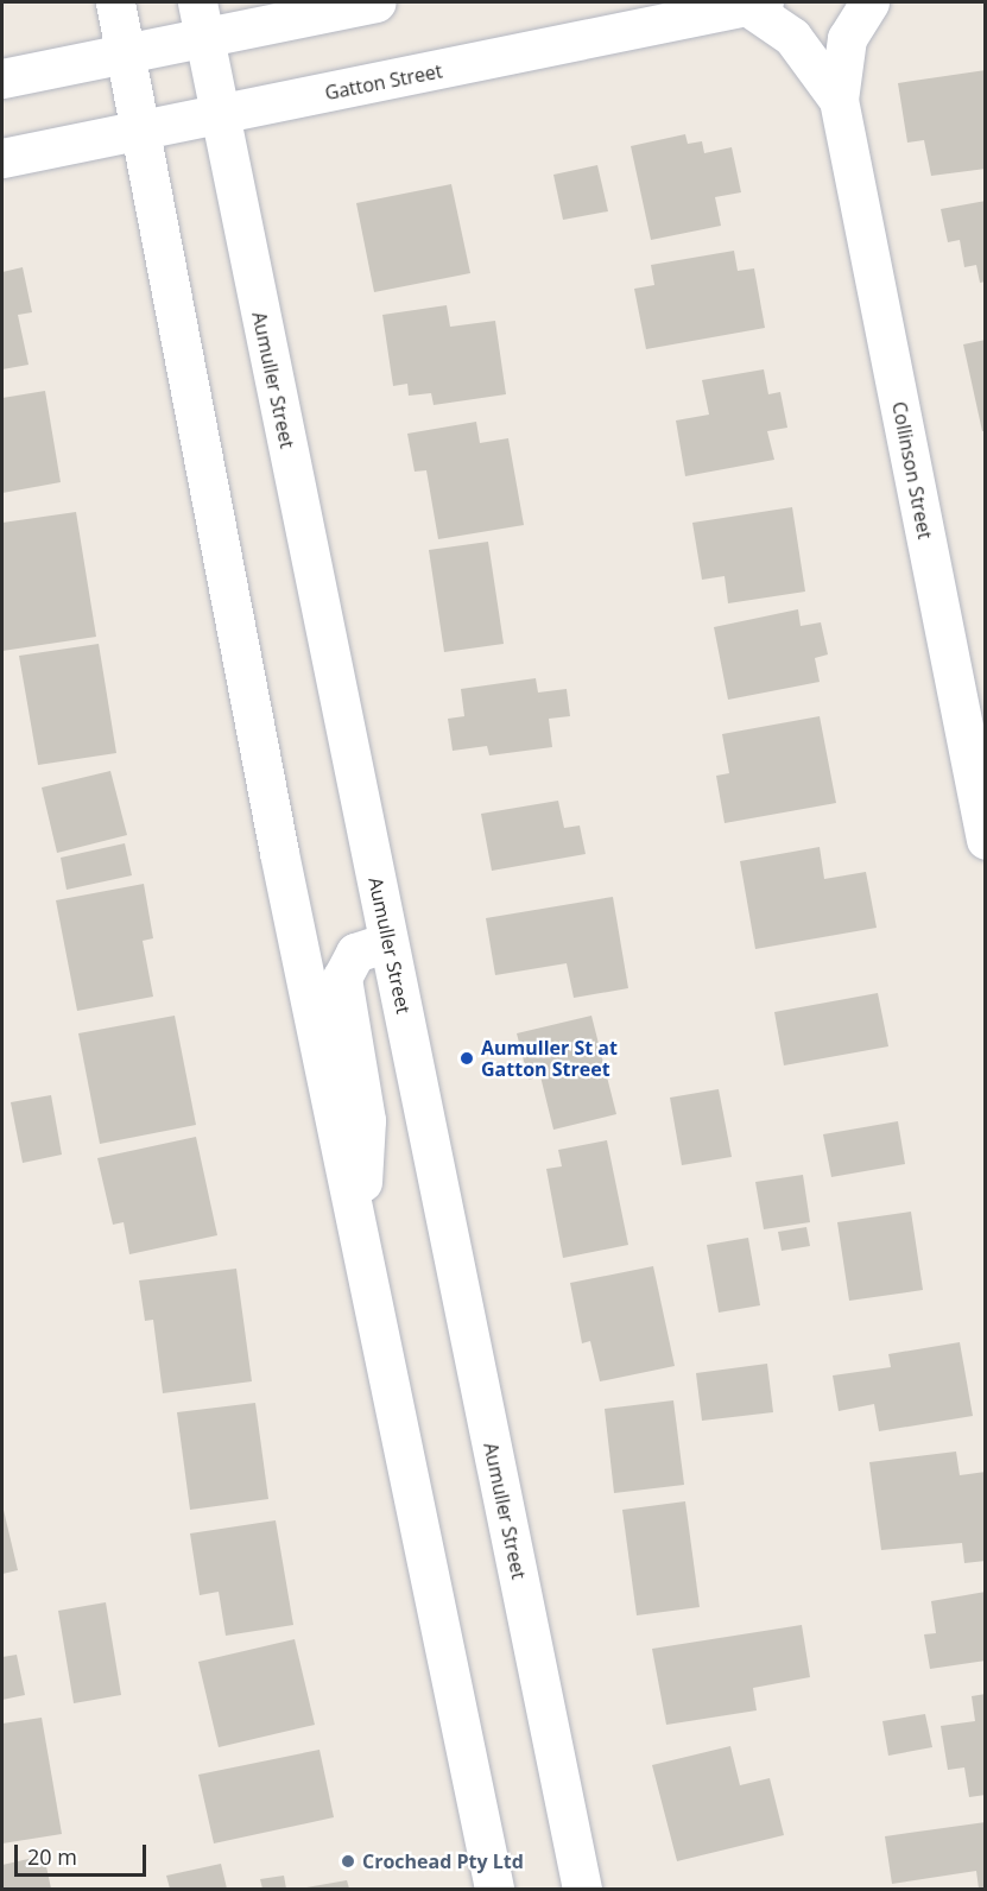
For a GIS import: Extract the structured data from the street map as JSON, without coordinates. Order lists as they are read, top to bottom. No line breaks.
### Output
{"streets":{"main road":["Gatton Street","Aumuller Street","Collinson Street"]},"crossings":[["Gatton Street","Aumuller Street"],["Gatton Street","Collinson Street"]],"places":["Aumuller St at Gatton Street","Crochead Pty Ltd"],"scale_bar":"20 m"}
